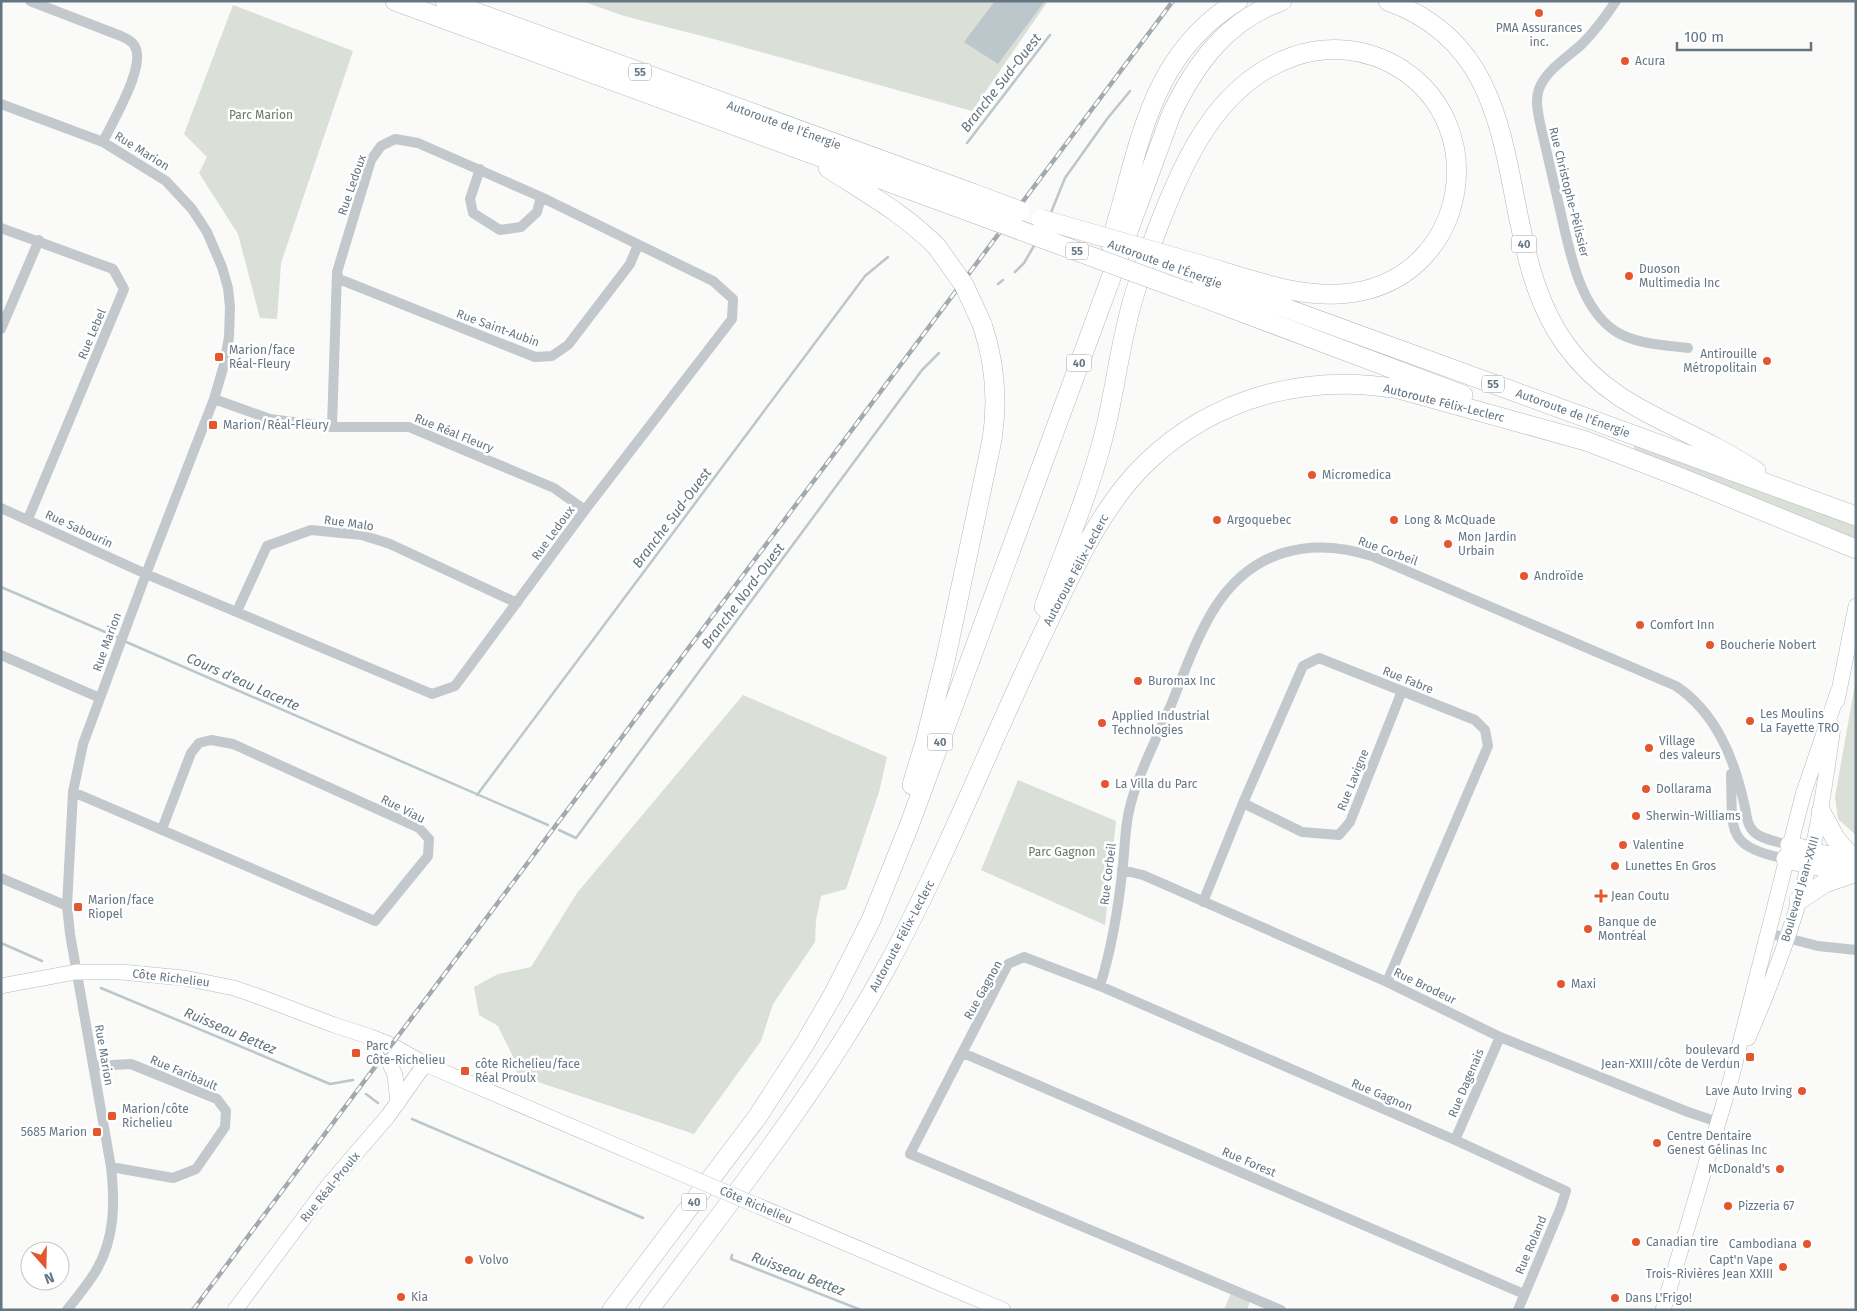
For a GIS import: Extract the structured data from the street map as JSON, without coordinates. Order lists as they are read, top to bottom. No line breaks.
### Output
{"streets":{"highway":["55","Autoroute de l'Énergie","40","Autoroute Félix-Leclerc"],"street":["Rue Marion","Rue Ledoux","Rue Christophe-Pélissier","Rue Saint-Aubin","Rue Lebel","Rue Réal Fleury","Rue Malo","Rue Sabourin","Rue Corbeil","Rue Fabre","Rue Lavigne","Rue Viau","Boulevard Jean-XXIII","Côte Richelieu","Rue Brodeur","Rue Gagnon","Rue Faribault","Rue Dagenais","Rue Forest","Rue Réal-Proulx","Rue Roland"]},"crossings":[["Autoroute de l'Énergie","40"],["Autoroute de l'Énergie","Autoroute Félix-Leclerc"],["Rue Marion","Rue Ledoux"],["Rue Marion","Rue Réal Fleury"],["Rue Marion","Rue Sabourin"],["Rue Marion","Rue Viau"],["Rue Marion","Côte Richelieu"],["Rue Marion","Rue Faribault"],["Rue Ledoux","Rue Saint-Aubin"],["Rue Ledoux","Rue Réal Fleury"],["Rue Ledoux","Rue Malo"],["Rue Ledoux","Rue Sabourin"],["Rue Lebel","Rue Sabourin"],["Rue Corbeil","Boulevard Jean-XXIII"],["Rue Corbeil","Rue Brodeur"],["Rue Corbeil","Rue Gagnon"],["Rue Fabre","Rue Lavigne"],["Rue Fabre","Rue Brodeur"],["Boulevard Jean-XXIII","Rue Brodeur"],["Côte Richelieu","Rue Réal-Proulx"],["Rue Brodeur","Rue Dagenais"],["Rue Gagnon","Rue Dagenais"],["Rue Gagnon","Rue Forest"],["Rue Gagnon","Rue Roland"],["Rue Forest","Rue Roland"]],"water":["Branche Sud-Ouest","Branche Nord-Ouest","Cours d'eau Lacerte","Ruisseau Bettez"],"parks":["Parc Marion","Parc Gagnon"],"places":{"other":["PMA Assurances inc.","Acura","Duoson Multimedia Inc","Antirouille Métropolitain","Micromedica","Argoquebec","Long & McQuade","Mon Jardin Urbain","Androïde","Comfort Inn","Boucherie Nobert","Buromax Inc","Les Moulins La Fayette TRO","Applied Industrial Technologies","Village des valeurs","La Villa du Parc","Dollarama","Sherwin-Williams","Valentine","Lunettes En Gros","Banque de Montréal","Maxi","Lave Auto Irving","Centre Dentaire Genest Gélinas Inc","McDonald's","Pizzeria 67","Canadian tire","Cambodiana","Volvo","Capt'n Vape Trois-Rivières Jean XXIII","Kia","Dans L'Frigo!"],"transit":["Marion/face Réal-Fleury","Marion/Réal-Fleury","Marion/face Riopel","Parc Côte-Richelieu","boulevard Jean-XXIII/côte de Verdun","côte Richelieu/face Réal Proulx","Marion/côte Richelieu","5685 Marion"],"health":["Jean Coutu"]},"scale_bar":"100 m","north":"bottom"}
